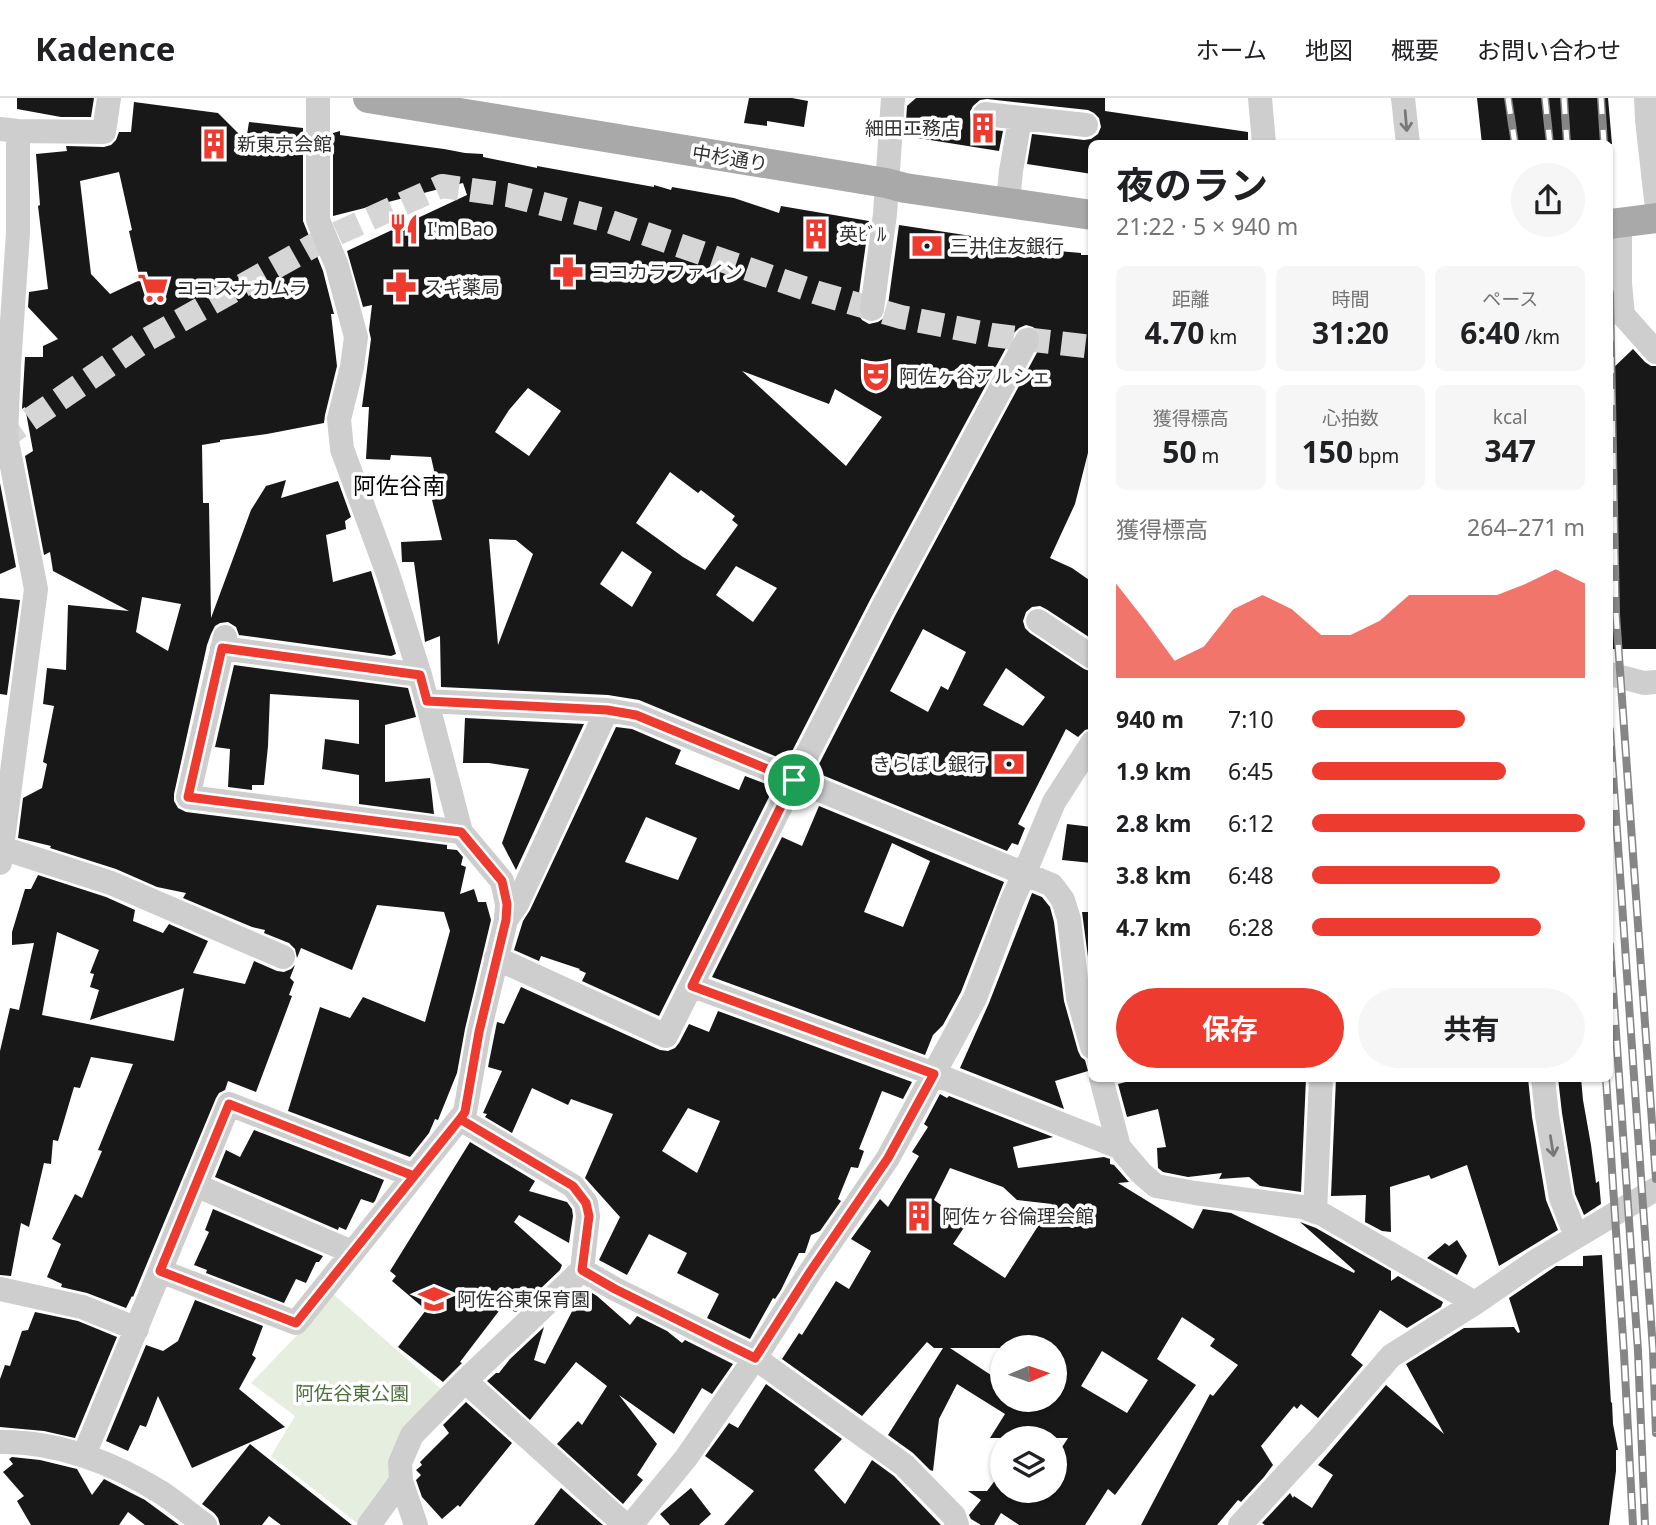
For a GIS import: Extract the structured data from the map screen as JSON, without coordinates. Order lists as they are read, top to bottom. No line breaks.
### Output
{"streets":{"main road":["中杉通り"]},"districts":["阿佐谷南"],"parks":["阿佐谷東公園"],"places":{"building":["細田工務店","新東京会館","英ﾋﾞﾙ","阿佐ヶ谷倫理会館"],"restaurant":["I'm Bao"],"bank":["三井住友銀行","きらぼし銀行"],"pharmacy":["ココカラファイン","スギ薬局"],"supermarket":["ココスナカムラ"],"theatre":["阿佐ヶ谷アルシェ"],"school or university":["阿佐谷東保育園"]},"north":"right","page":{"header":"Kadence","nav":["ホーム","地図","概要","お問い合わせ"],"heading":["夜のラン","21:22 · 5 × 940 m"],"stats":[["距離","4.70 km"],["時間","31:20"],["ペース","6:40 /km"],["獲得標高","50 m"],["心拍数","150 bpm"],["kcal","347"]],"chart":["獲得標高","264–271 m"],"list":[{"name":"940 m","note":"7:10"},{"name":"1.9 km","note":"6:45"},{"name":"2.8 km","note":"6:12"},{"name":"3.8 km","note":"6:48"},{"name":"4.7 km","note":"6:28"}],"buttons":["保存","共有"]}}
